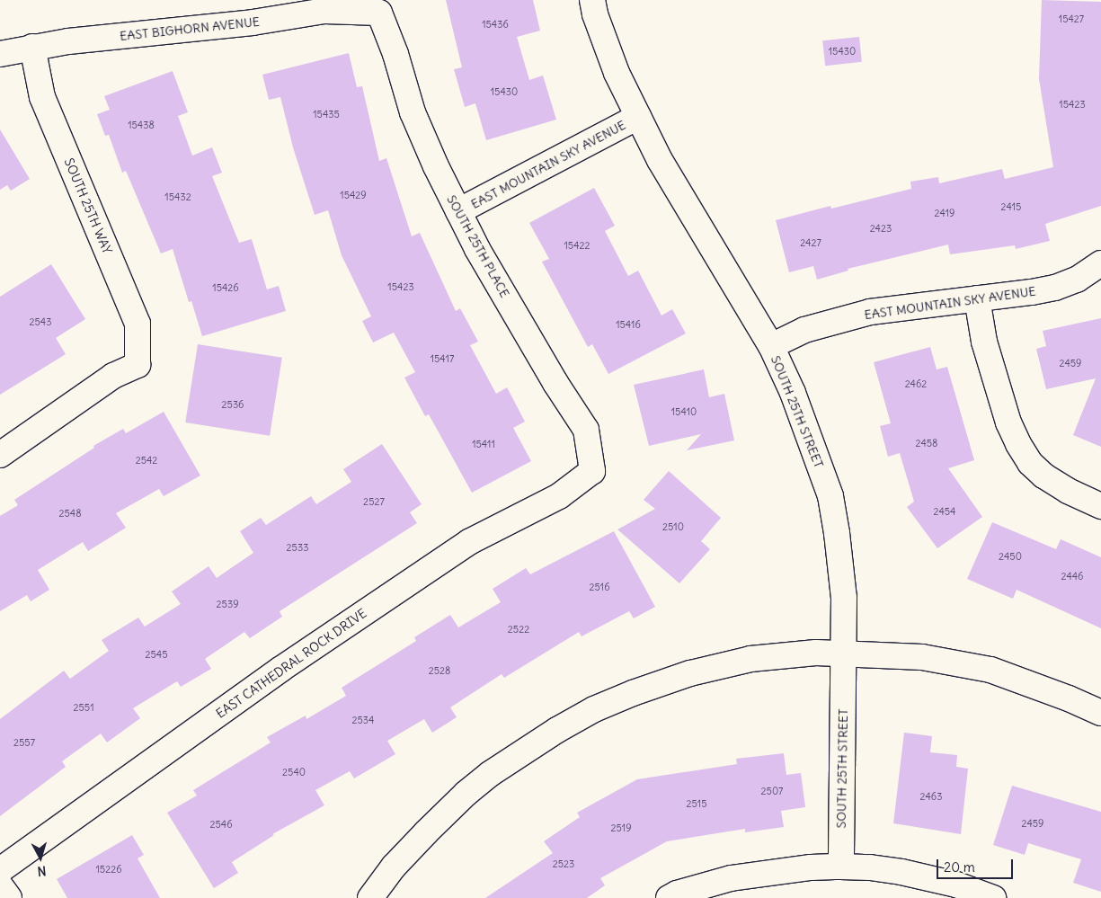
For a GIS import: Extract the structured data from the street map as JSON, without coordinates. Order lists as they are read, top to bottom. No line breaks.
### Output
{"streets":{"street":["EAST BIGHORN AVENUE","EAST MOUNTAIN SKY AVENUE","SOUTH 25TH WAY","SOUTH 25TH PLACE","SOUTH 25TH STREET","EAST CATHEDRAL ROCK DRIVE"]},"crossings":[["EAST BIGHORN AVENUE","SOUTH 25TH WAY"],["EAST BIGHORN AVENUE","SOUTH 25TH PLACE"],["EAST MOUNTAIN SKY AVENUE","SOUTH 25TH PLACE"],["EAST MOUNTAIN SKY AVENUE","SOUTH 25TH STREET"],["SOUTH 25TH PLACE","EAST CATHEDRAL ROCK DRIVE"]],"house_numbers":["15427","15436","15430","15430","15423","15435","15438","15429","15432","2415","2419","2423","2427","15422","15423","15426","2543","15416","15417","2459","2462","2536","15410","2458","15411","2542","2527","2454","2548","2510","2533","2450","2446","2516","2539","2522","2545","2528","2551","2534","2557","2540","2507","2463","2515","2459","2546","2519","2523","15226"],"scale_bar":"20 m","north":"bottom"}
